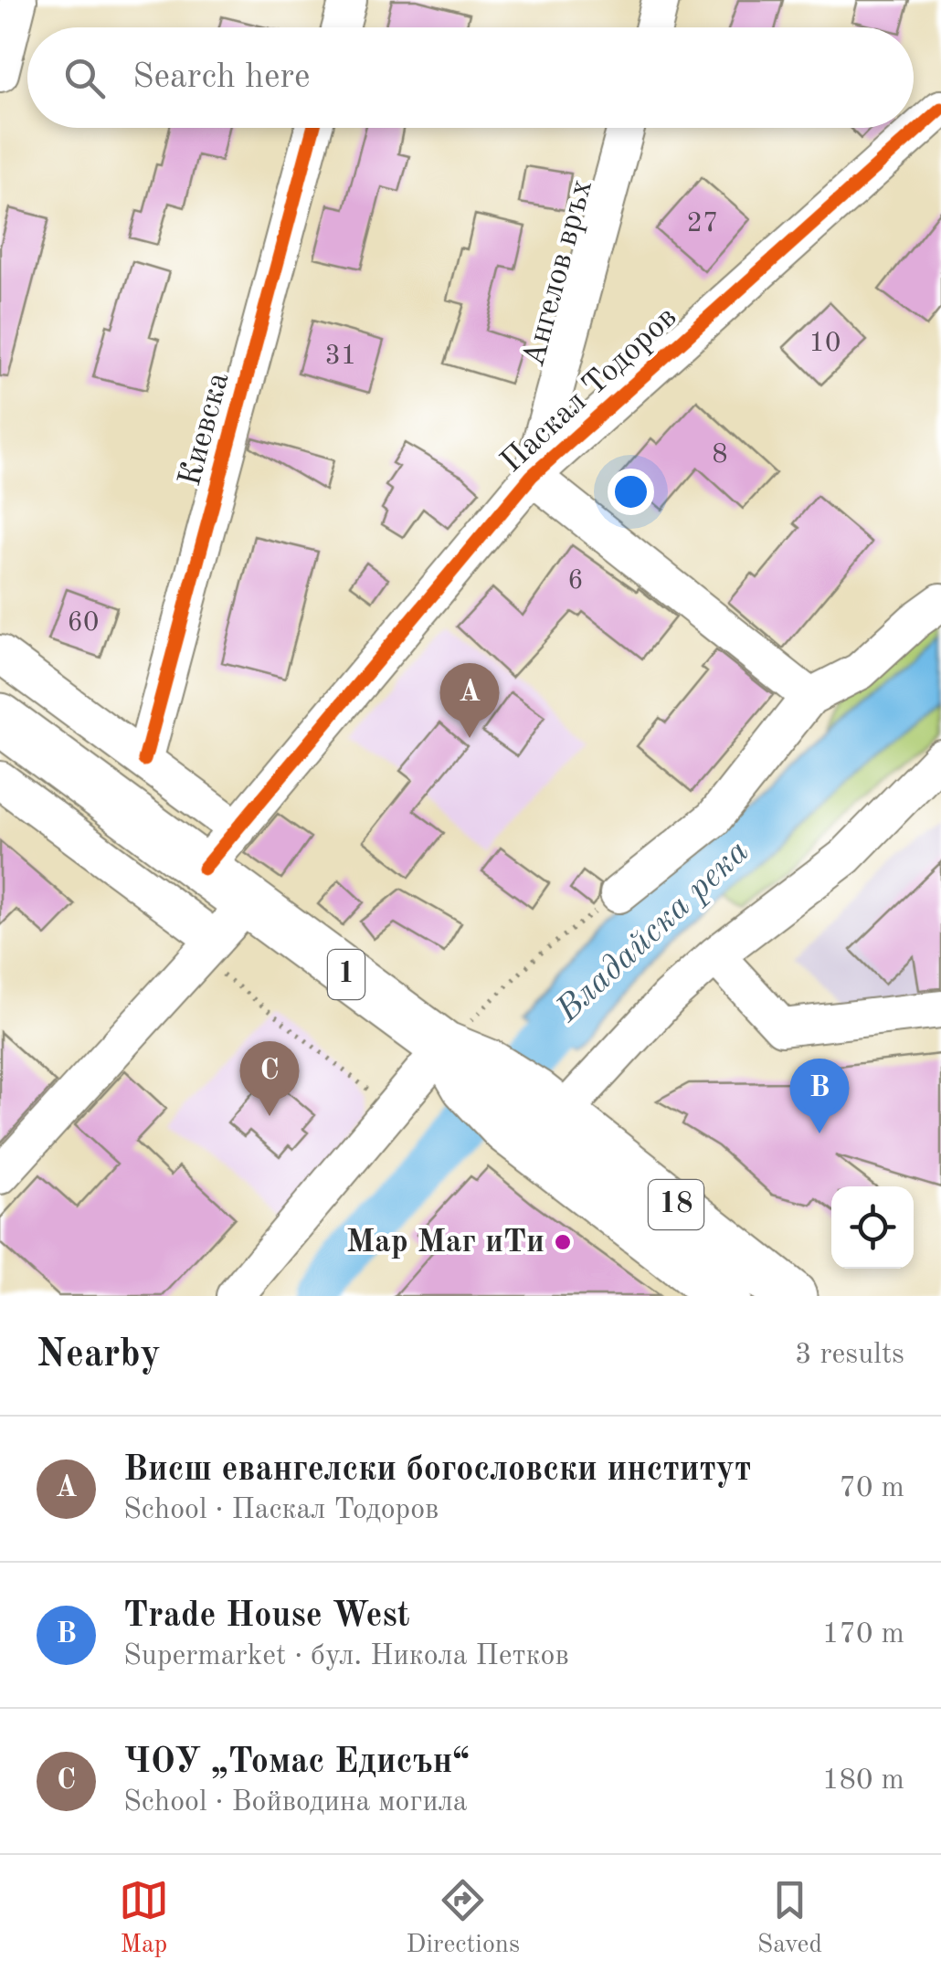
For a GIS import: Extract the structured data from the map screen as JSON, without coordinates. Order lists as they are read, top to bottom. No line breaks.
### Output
{"streets":{"highway":["1","18"],"street":["Ангелов връх","Паскал Тодоров","Киевска"]},"crossings":[["Ангелов връх","Паскал Тодоров"],["1","18"]],"water":["Владайска река"],"places":["Мар Маг иТи"],"house_numbers":["27","10","31","8","6","60"],"page":{"search":"Search here","pins":["A","C","B"],"heading":["Nearby","3 results"],"list":[{"mark":"A","name":"Висш евангелски богословски институт","note":"School · Паскал Тодоров","value":"70 m"},{"mark":"B","name":"Trade House West","note":"Supermarket · бул. Никола Петков","value":"170 m"},{"mark":"C","name":"ЧОУ „Томас Едисън“","note":"School · Войводина могила","value":"180 m"}],"nav":["Map","Directions","Saved"]}}
